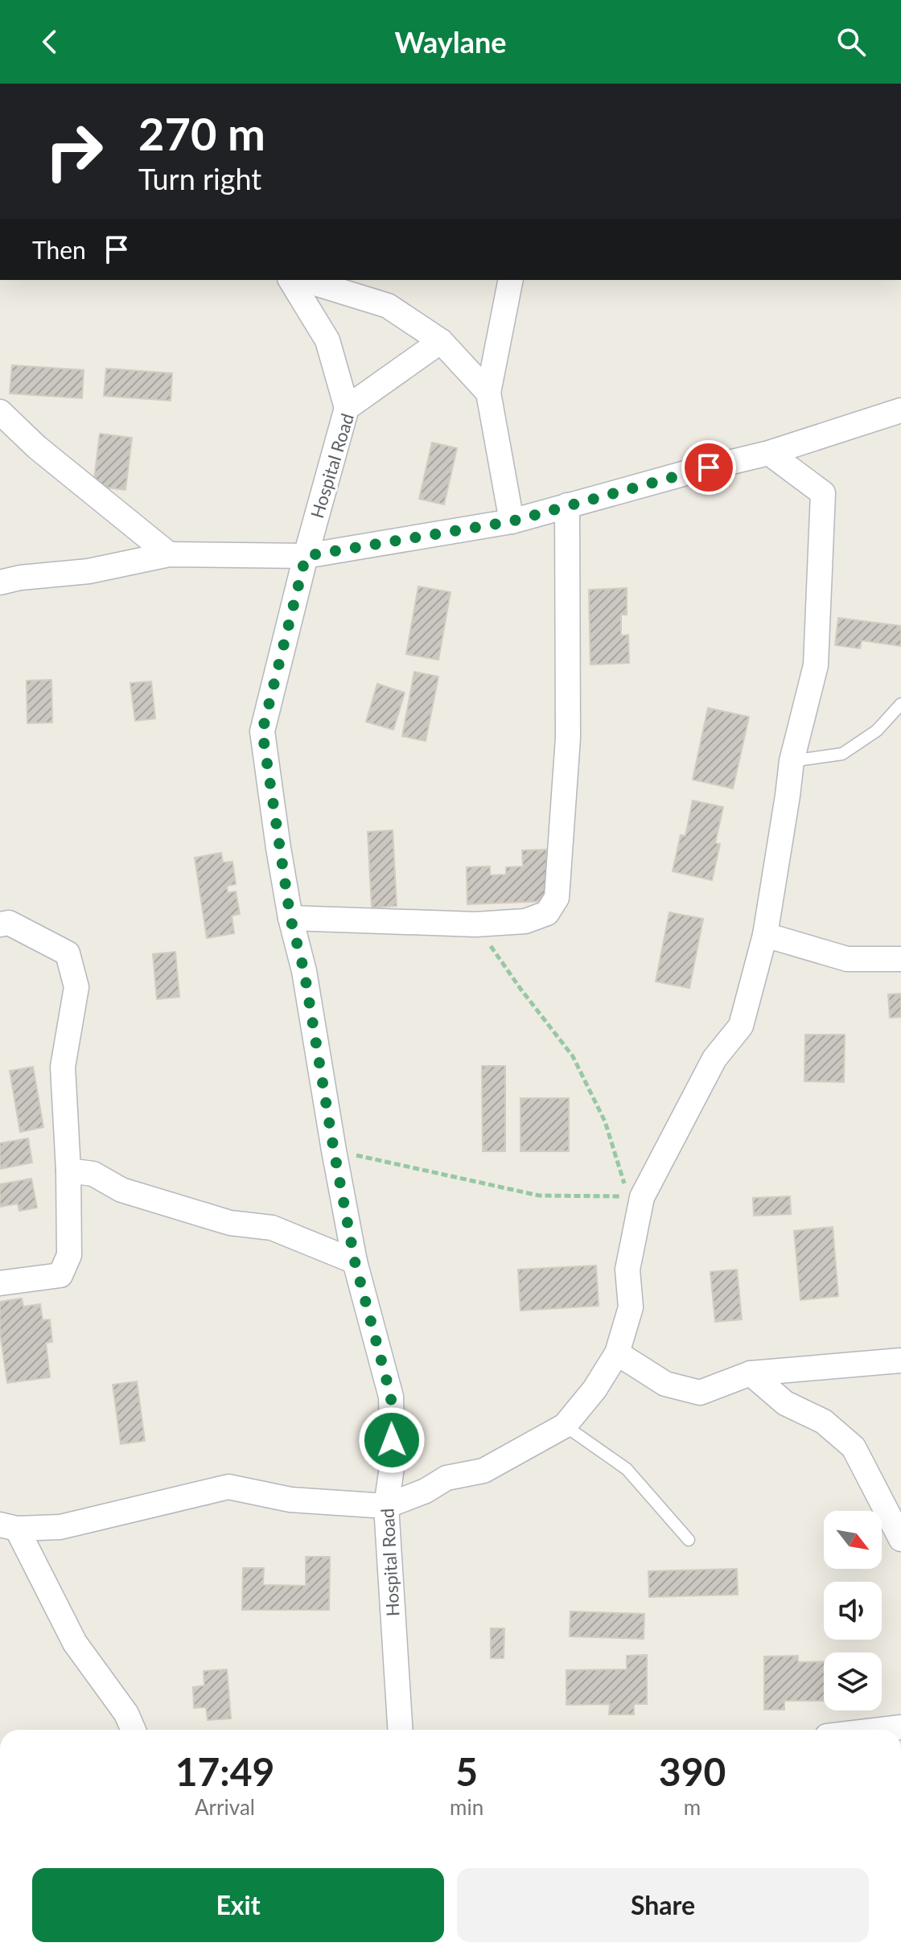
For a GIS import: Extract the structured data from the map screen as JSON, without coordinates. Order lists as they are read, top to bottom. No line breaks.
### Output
{"streets":{"street":["Hospital Road"]},"north":"bottom right","page":{"header":"Waylane","turn":["270 m","Turn right"],"then":"Then","eta":["17:49","Arrival","5","min","390","m"],"buttons":["Exit","Share"]}}
